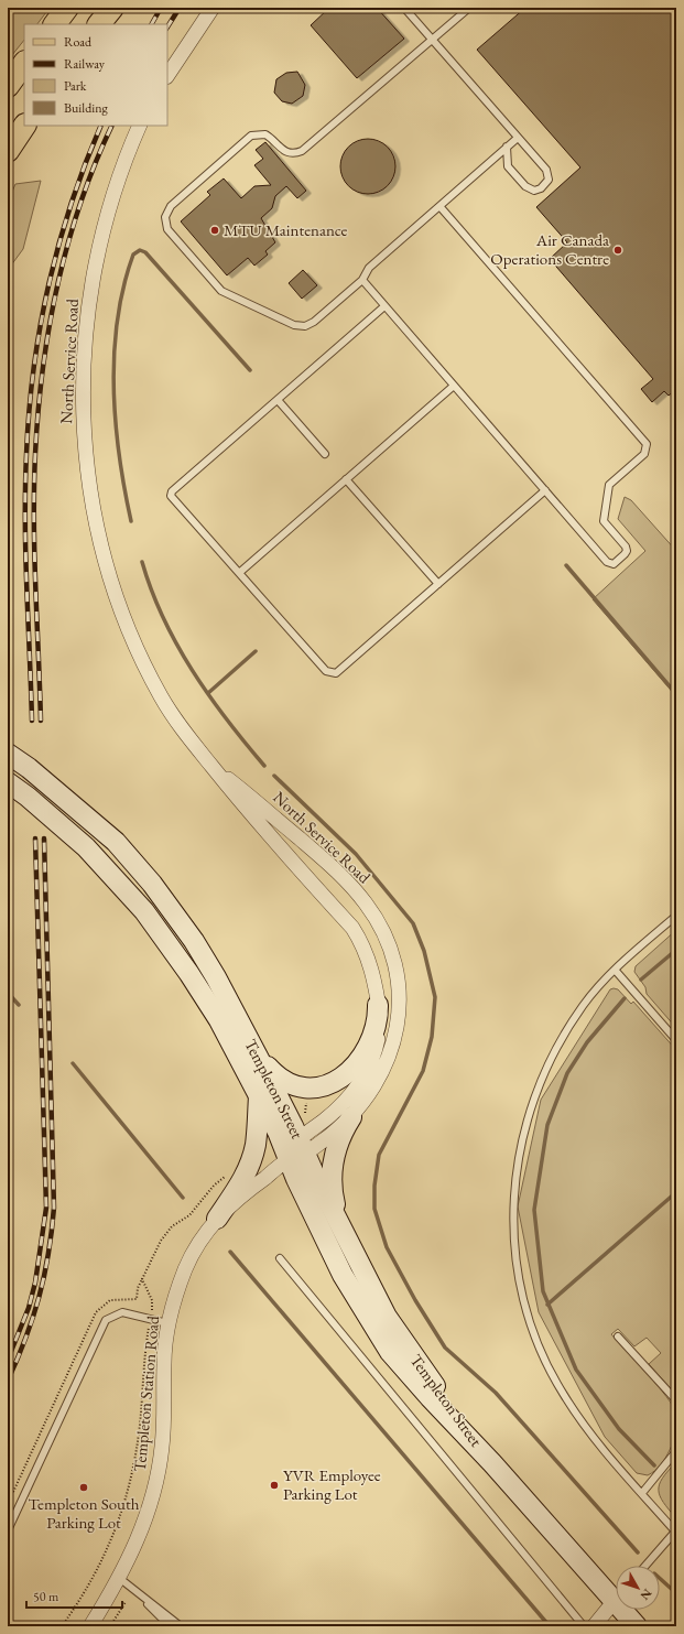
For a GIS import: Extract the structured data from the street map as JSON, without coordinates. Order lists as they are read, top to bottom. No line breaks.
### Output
{"streets":{"street":["North Service Road","Templeton Street","Templeton Station Road"]},"crossings":[["North Service Road","Templeton Street"],["North Service Road","Templeton Station Road"],["Templeton Street","Templeton Station Road"]],"places":["MTU Maintenance","Air Canada Operations Centre","YVR Employee Parking Lot","Templeton South Parking Lot"],"legend":["Road","Railway","Park","Building"],"scale_bar":"50 m","north":"bottom right"}
